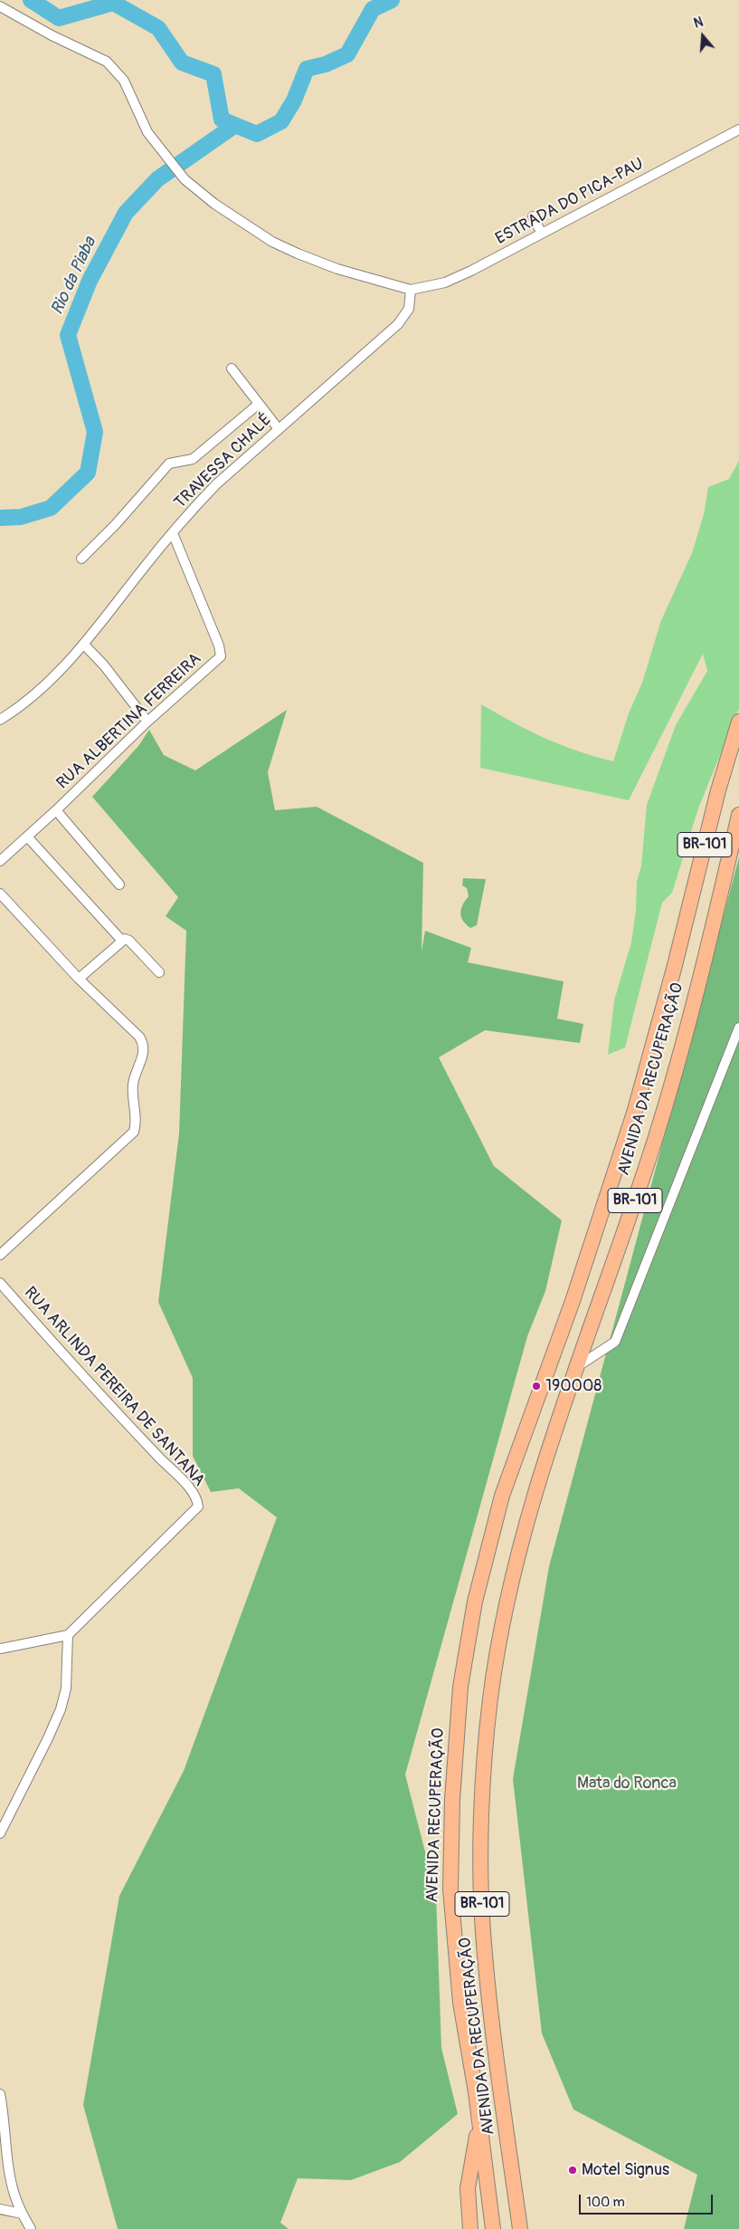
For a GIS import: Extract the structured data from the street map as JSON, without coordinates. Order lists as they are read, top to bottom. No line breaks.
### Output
{"streets":{"highway":["BR-101","AVENIDA DA RECUPERAÇÃO","AVENIDA RECUPERAÇÃO"],"street":["ESTRADA DO PICA-PAU","TRAVESSA CHALÉ","RUA ALBERTINA FERREIRA","RUA ARLINDA PEREIRA DE SANTANA"]},"crossings":[["ESTRADA DO PICA-PAU","TRAVESSA CHALÉ"],["TRAVESSA CHALÉ","RUA ALBERTINA FERREIRA"],["AVENIDA DA RECUPERAÇÃO","AVENIDA RECUPERAÇÃO"]],"water":["Rio da Piaba"],"parks":["Mata do Ronca"],"places":["190008","Motel Signus"],"scale_bar":"100 m","north":"top"}
